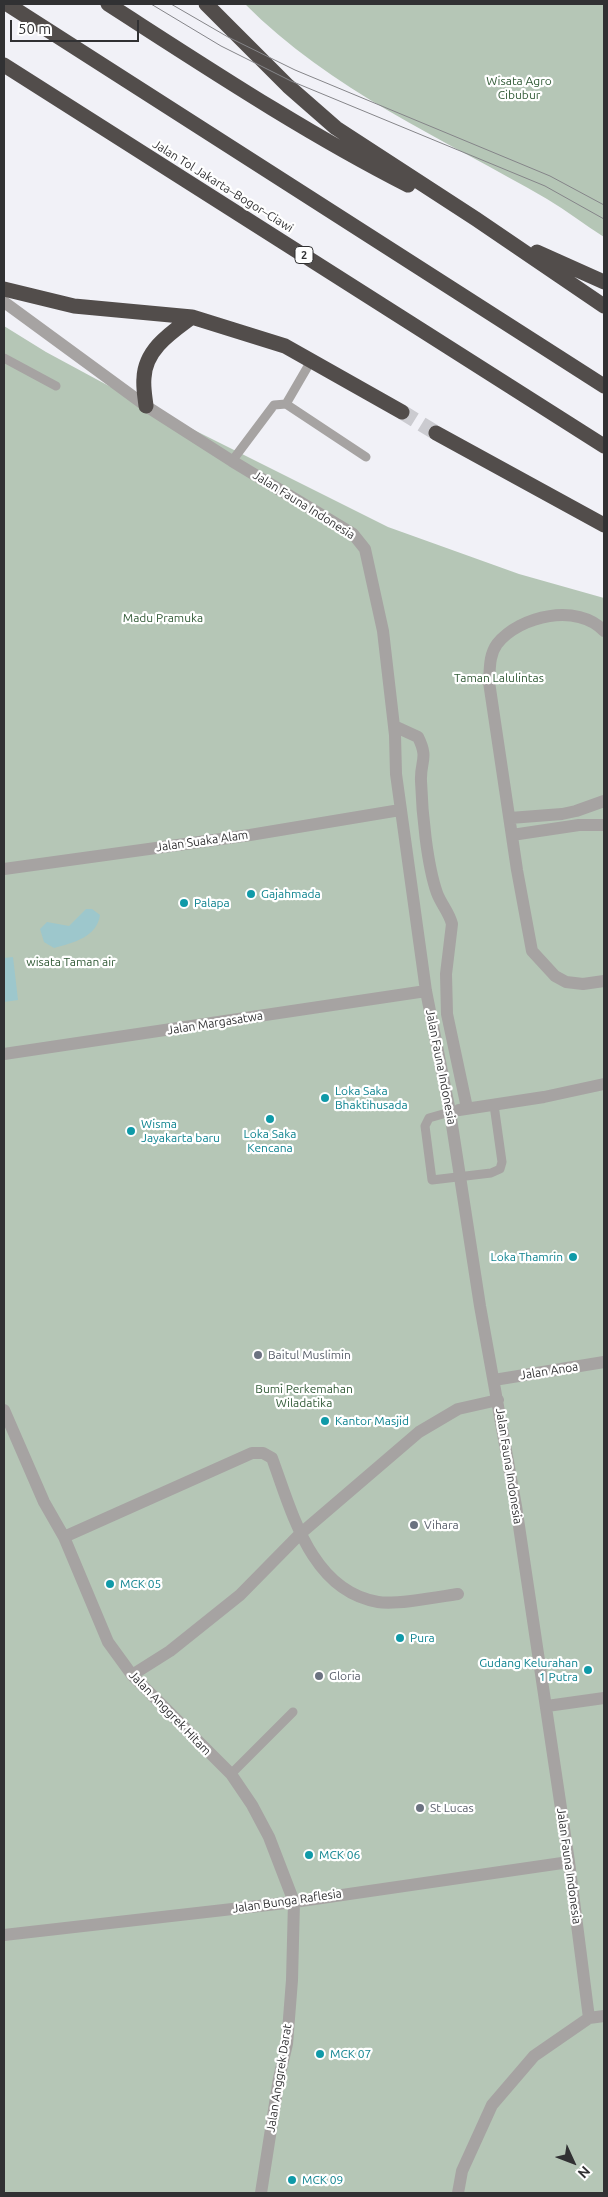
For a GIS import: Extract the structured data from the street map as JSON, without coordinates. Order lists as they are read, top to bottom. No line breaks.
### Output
{"streets":{"highway":["Jalan Tol Jakarta–Bogor–Ciawi","2"],"street":["Jalan Fauna Indonesia","Jalan Suaka Alam","Jalan Margasatwa","Jalan Anoa","Jalan Anggrek Hitam","Jalan Bunga Raflesia","Jalan Anggrek Darat"]},"crossings":[["Jalan Fauna Indonesia","Jalan Suaka Alam"],["Jalan Fauna Indonesia","Jalan Margasatwa"],["Jalan Fauna Indonesia","Jalan Anoa"],["Jalan Fauna Indonesia","Jalan Bunga Raflesia"],["Jalan Anggrek Hitam","Jalan Bunga Raflesia"],["Jalan Anggrek Hitam","Jalan Anggrek Darat"],["Jalan Bunga Raflesia","Jalan Anggrek Darat"]],"parks":["Wisata Agro Cibubur","Madu Pramuka","Taman Lalulintas","wisata Taman air","Bumi Perkemahan Wiladatika"],"places":["Gajahmada","Palapa","Loka Saka Bhaktihusada","Loka Saka Kencana","Wisma Jayakarta baru","Loka Thamrin","Baitul Muslimin","Kantor Masjid","Vihara","MCK 05","Pura","Gudang Kelurahan 1 Putra","Gloria","St Lucas","MCK 06","MCK 07","MCK 09"],"scale_bar":"50 m","north":"bottom right"}
